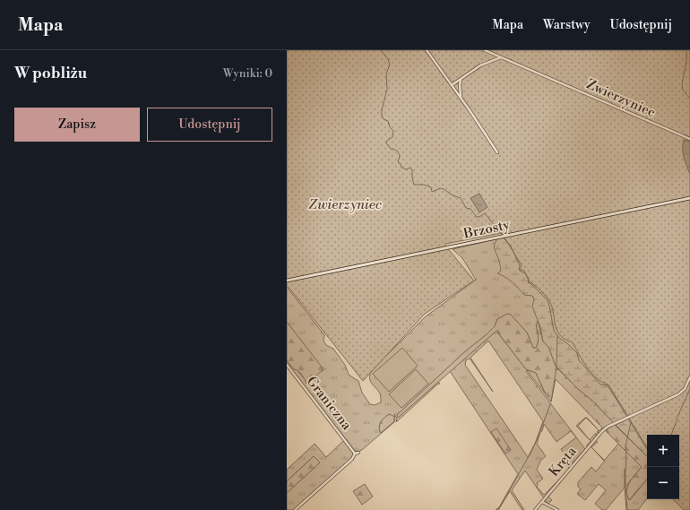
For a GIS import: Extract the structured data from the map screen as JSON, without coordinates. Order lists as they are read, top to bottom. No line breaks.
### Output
{"streets":{"street":["Zwierzyniec","Brzosty","Graniczna","Kręta"]},"parks":["Zwierzyniec"],"page":{"header":"Mapa","nav":["Mapa","Warstwy","Udostępnij"],"heading":["W pobliżu","Wyniki: 0"],"buttons":["Zapisz","Udostępnij"],"map_buttons":["+","−"]}}
